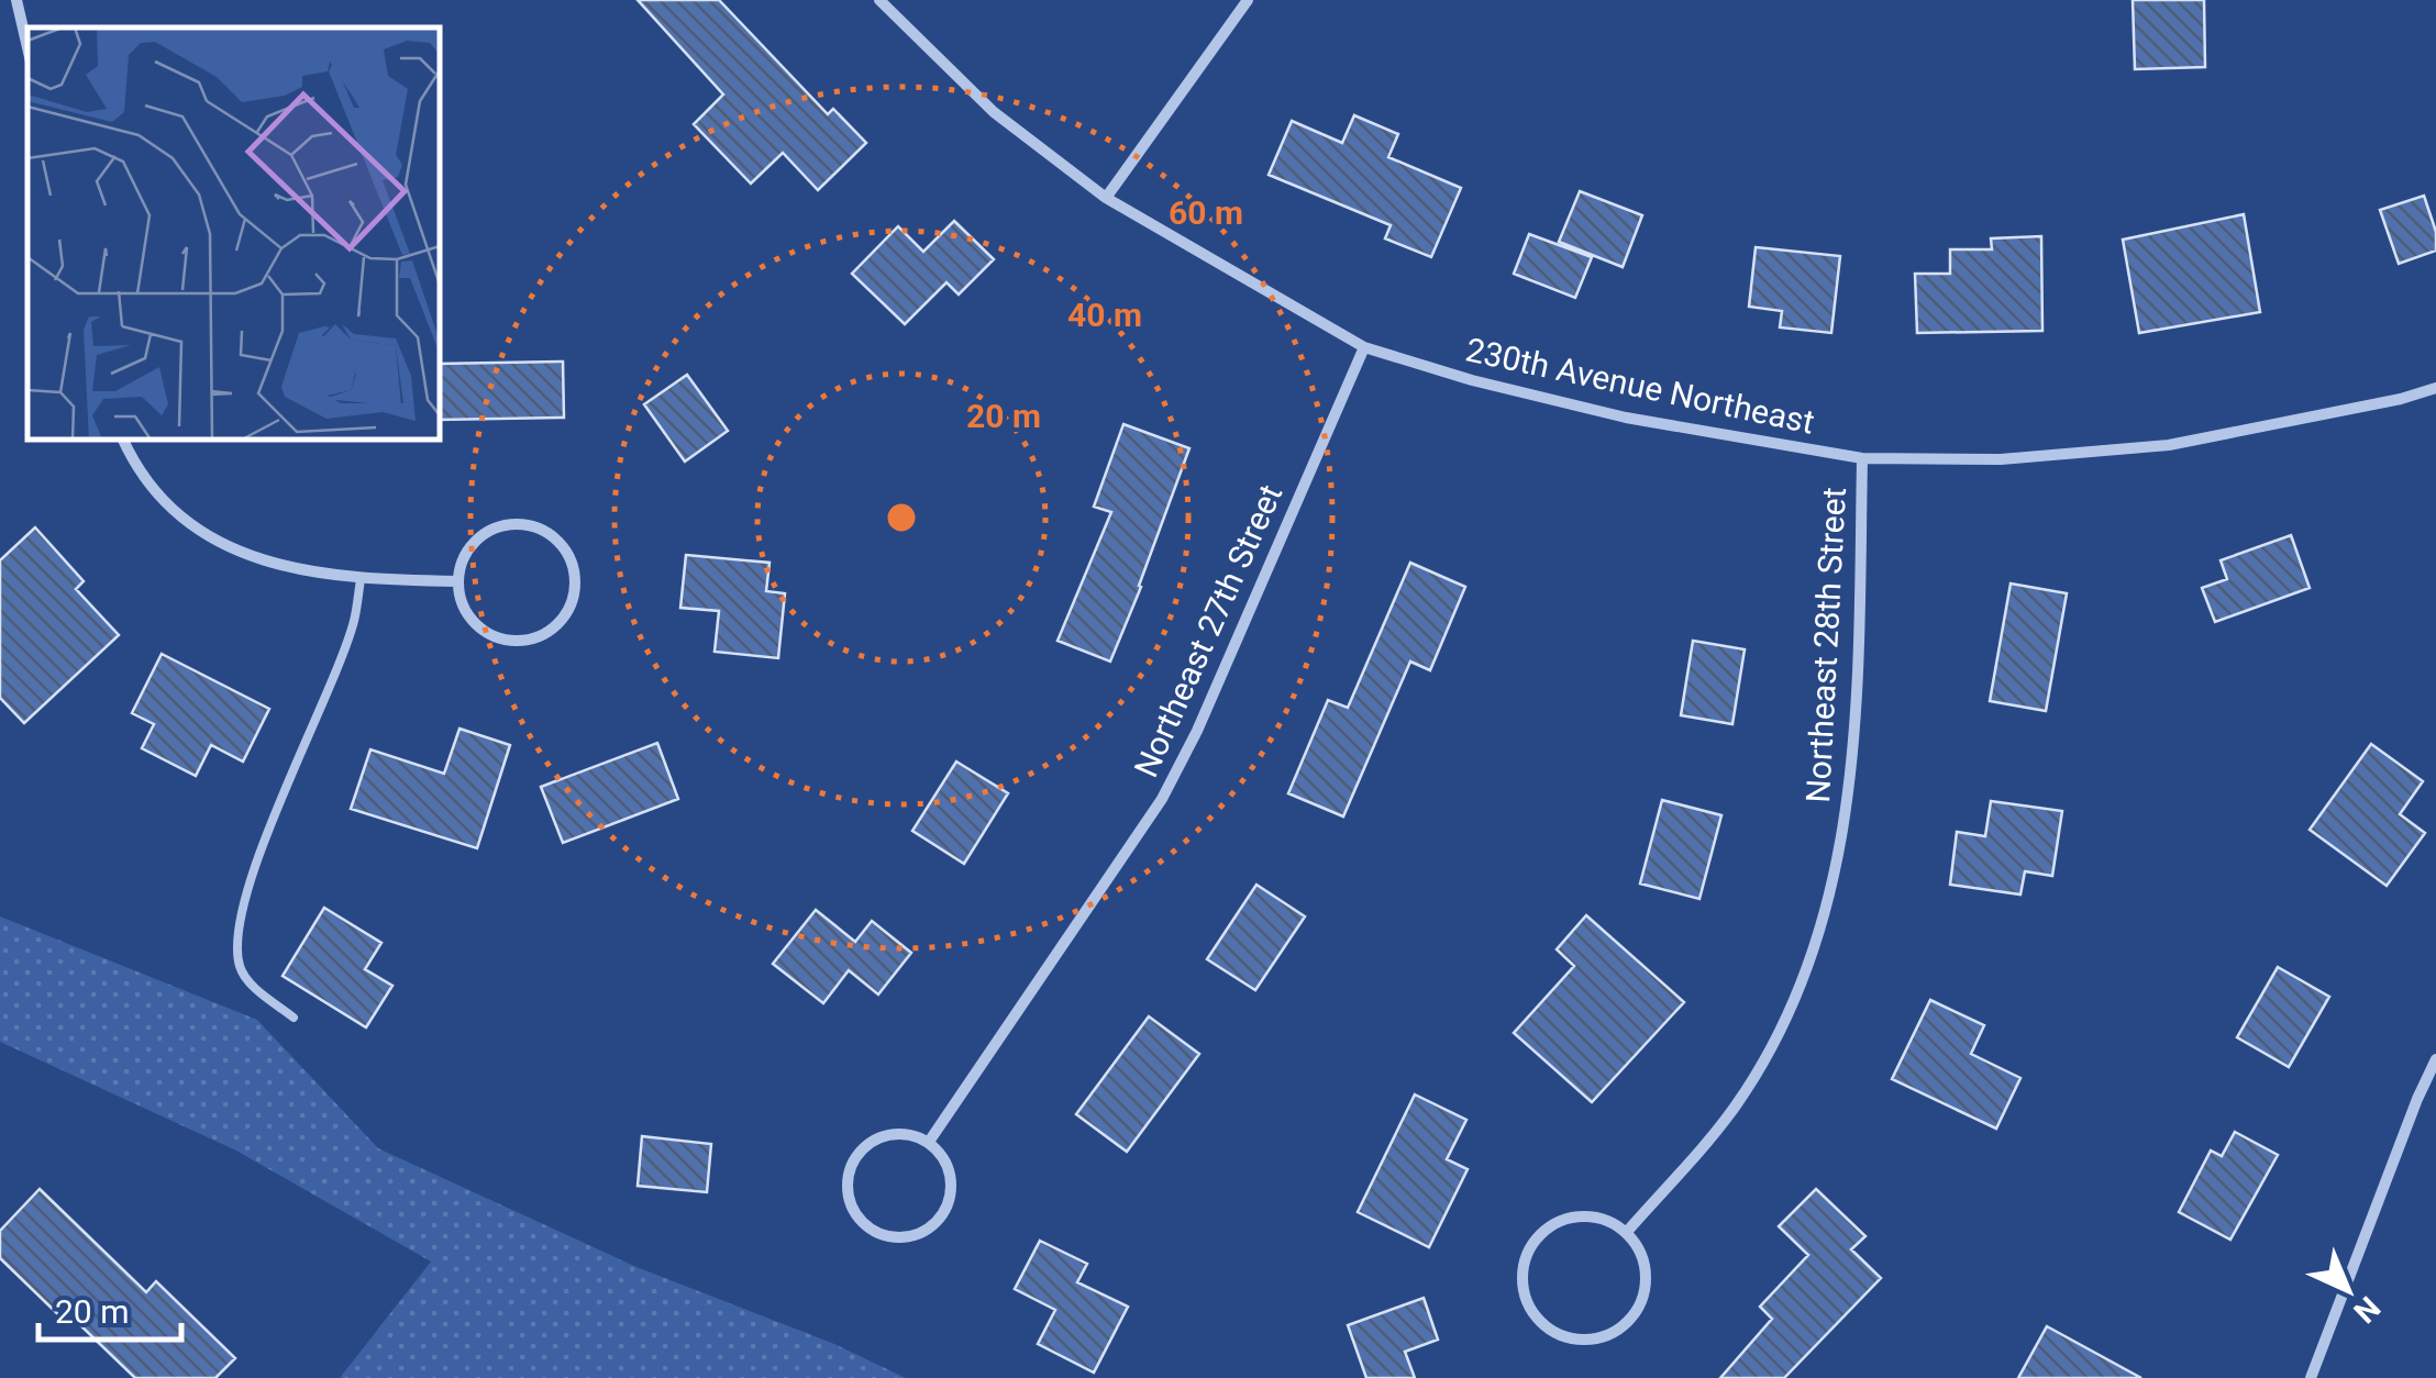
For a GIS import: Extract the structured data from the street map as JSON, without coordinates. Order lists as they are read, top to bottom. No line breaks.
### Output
{"streets":{"street":["230th Avenue Northeast","Northeast 27th Street","Northeast 28th Street"]},"crossings":[["230th Avenue Northeast","Northeast 27th Street"],["230th Avenue Northeast","Northeast 28th Street"]],"scale_bar":"20 m","north":"bottom right","rings":["60 m","40 m","20 m"]}
